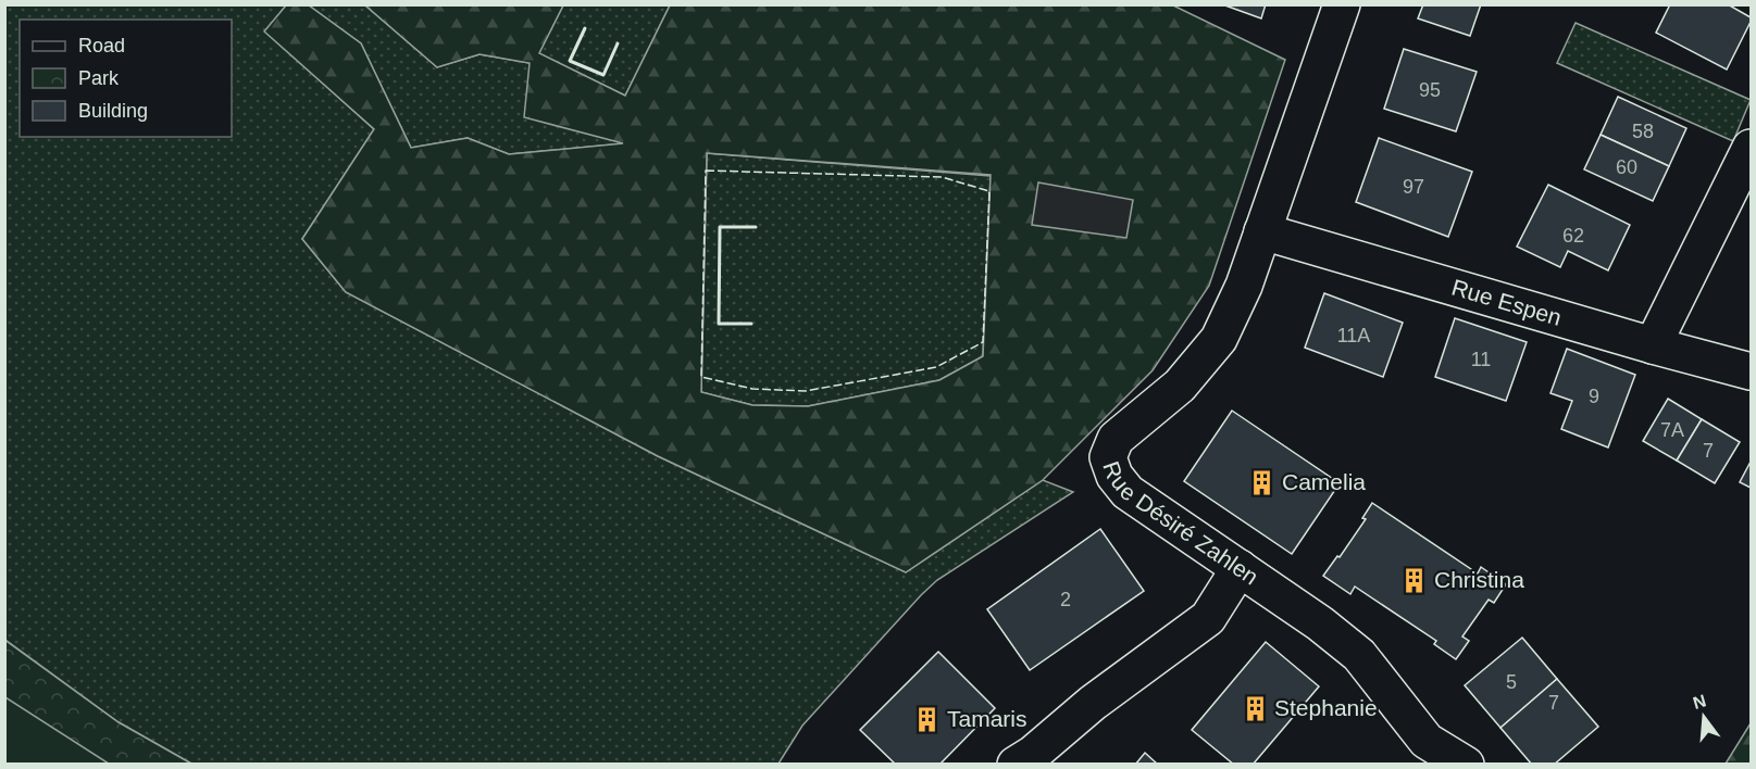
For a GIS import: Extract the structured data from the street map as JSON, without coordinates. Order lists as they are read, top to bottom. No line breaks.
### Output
{"streets":{"street":["Rue Espen","Rue Désiré Zahlen"]},"crossings":[["Rue Espen","Rue Désiré Zahlen"]],"places":{"building":["Camelia","Christina","Stephanie","Tamaris"]},"house_numbers":["95","58","60","97","62","11A","11","9","7A","7","2","5","7"],"legend":["Road","Park","Building"],"north":"top"}
